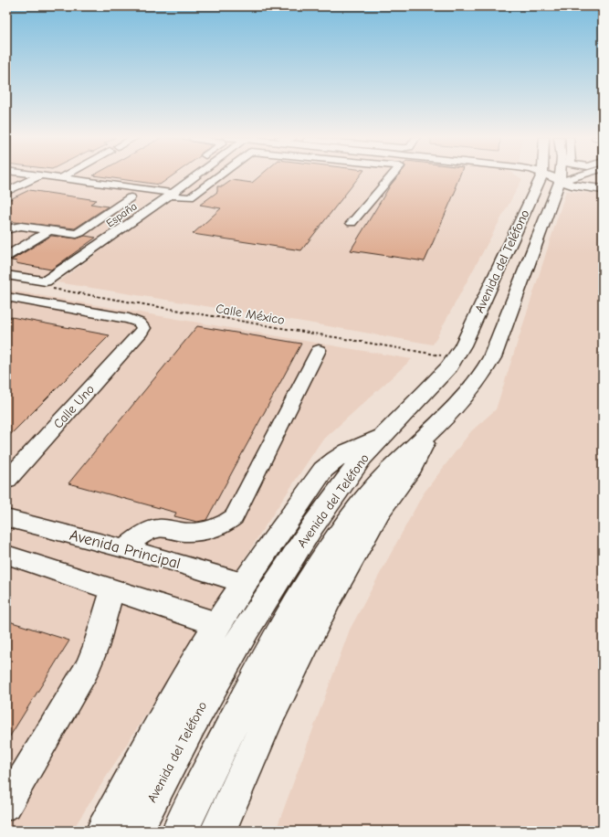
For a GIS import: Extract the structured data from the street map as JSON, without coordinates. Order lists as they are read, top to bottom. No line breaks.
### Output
{"streets":{"main road":["Avenida del Teléfono"],"street":["España","Calle Uno","Avenida Principal"],"path":["Calle México"]},"crossings":[["España","Calle México"],["Avenida del Teléfono","Calle México"]]}
